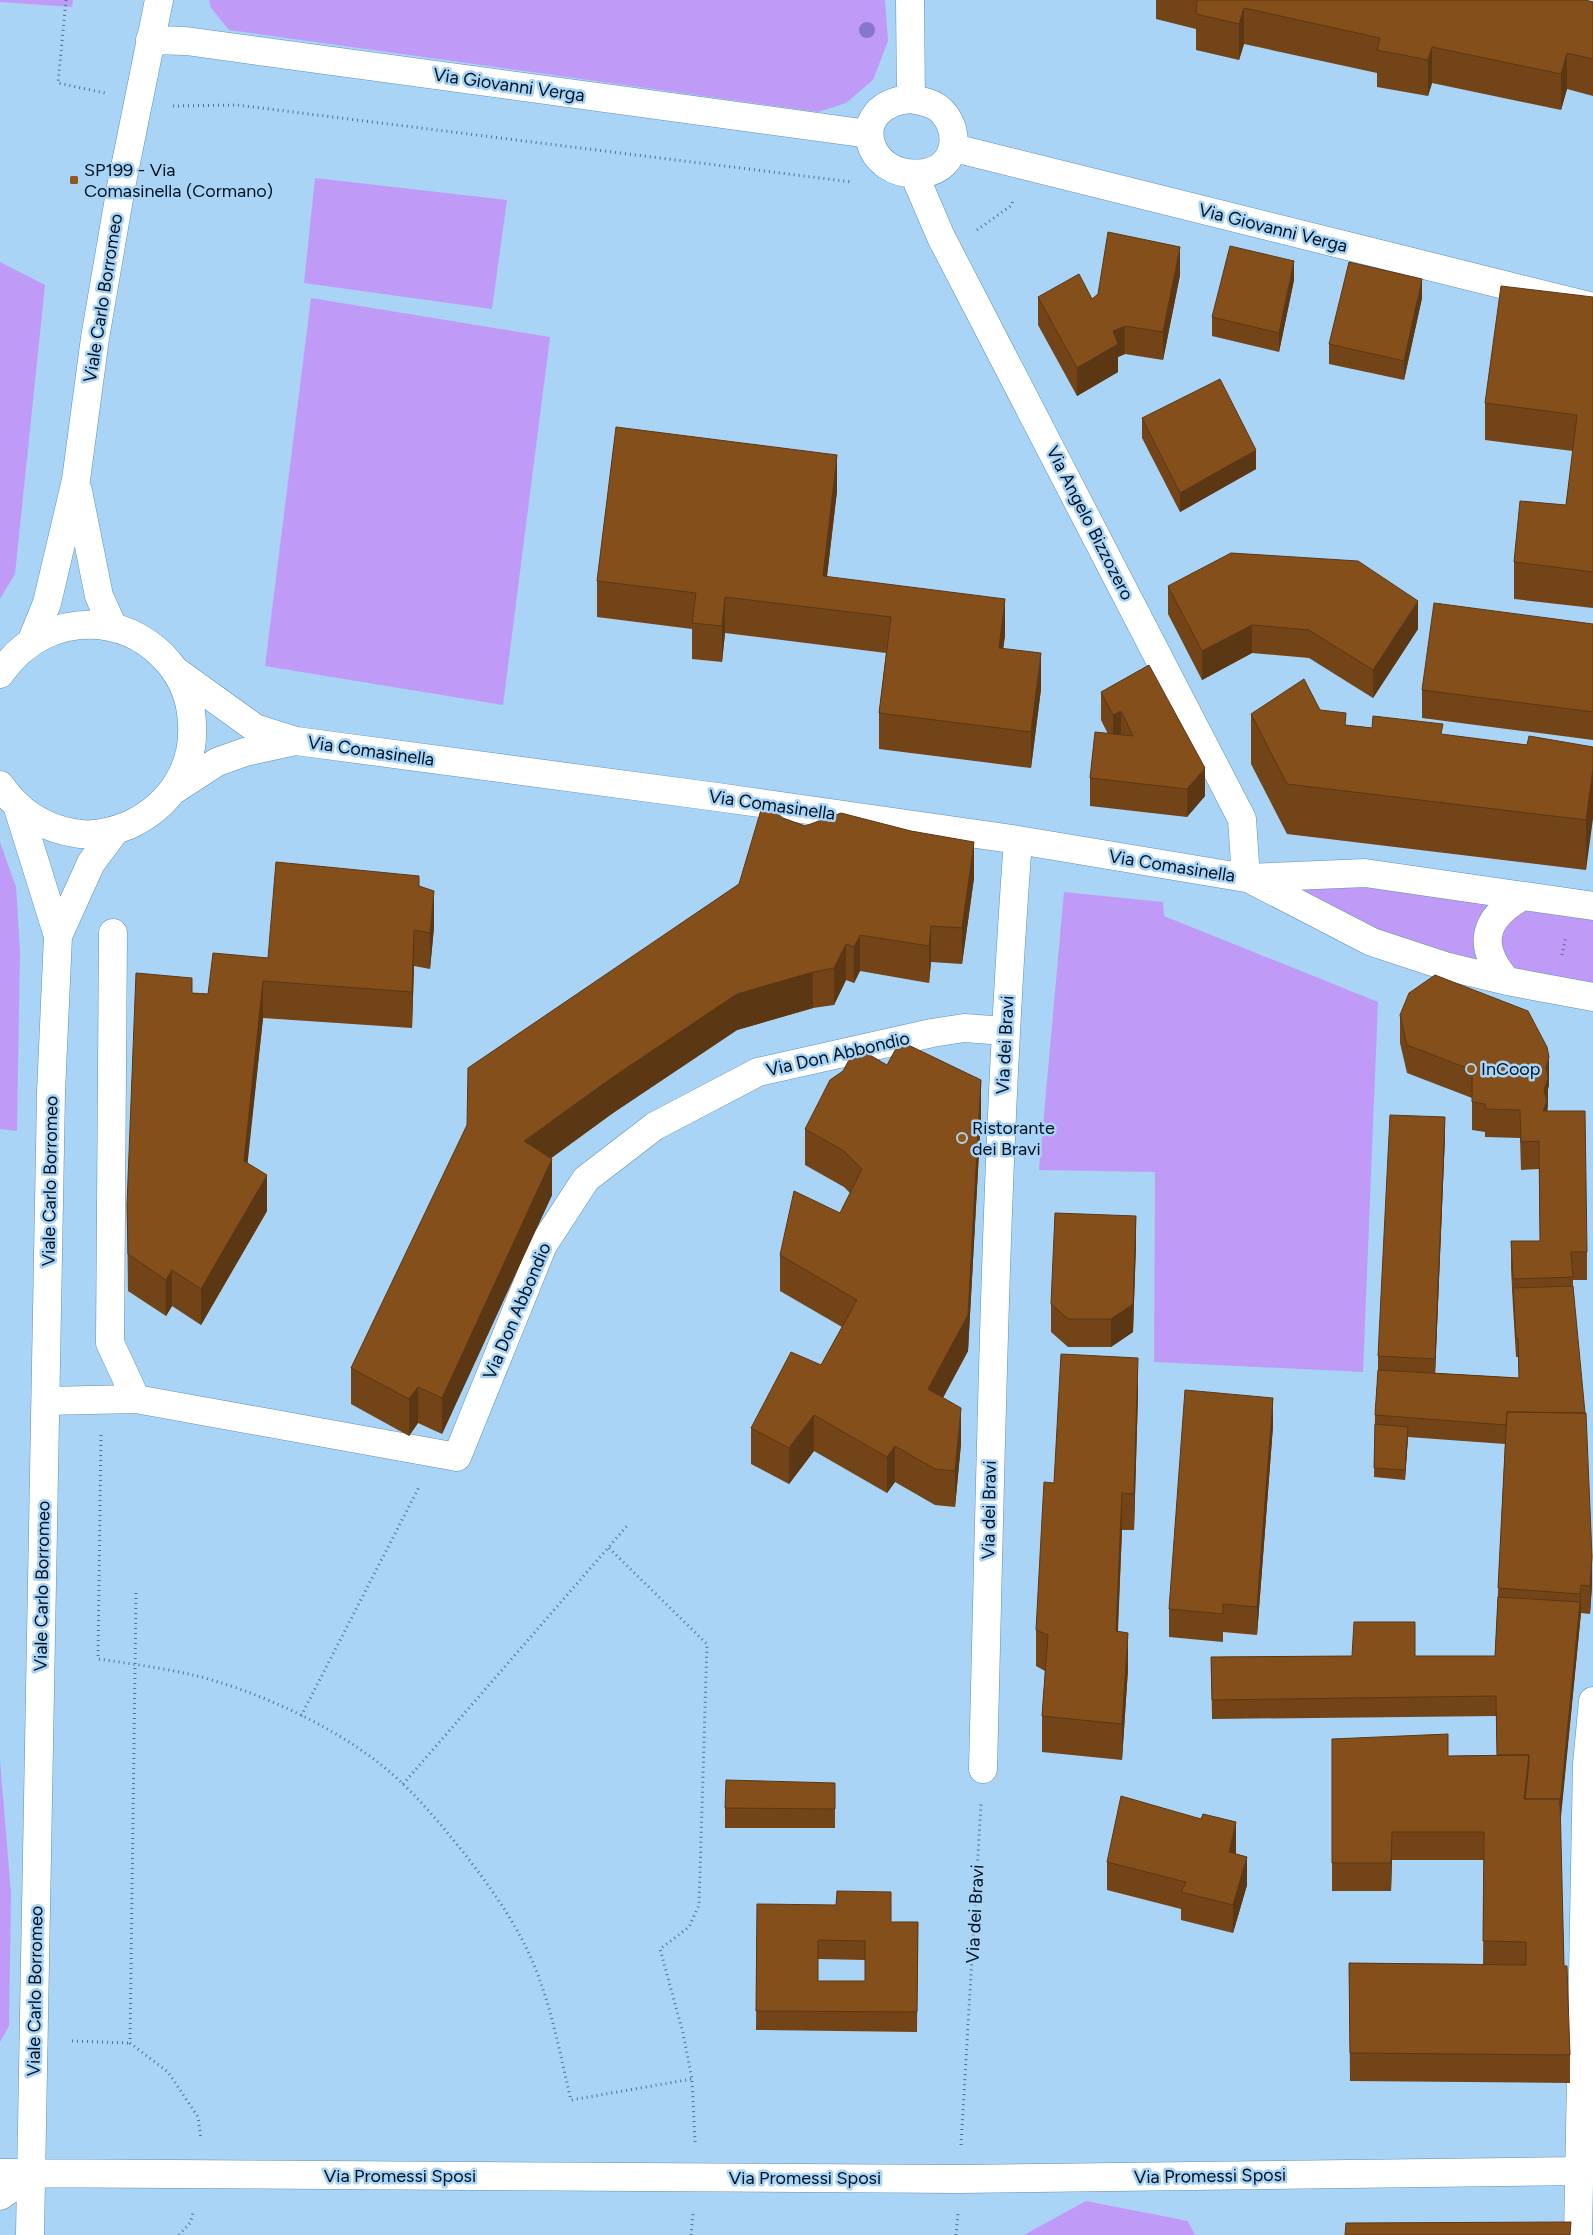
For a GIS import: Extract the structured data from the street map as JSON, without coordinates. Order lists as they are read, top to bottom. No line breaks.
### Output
{"streets":{"street":["Via Giovanni Verga","Viale Carlo Borromeo","Via Angelo Bizzozero","Via Comasinella","Via dei Bravi","Via Don Abbondio","Via Promessi Sposi"]},"crossings":[["Via Giovanni Verga","Viale Carlo Borromeo"],["Via Giovanni Verga","Via Angelo Bizzozero"],["Viale Carlo Borromeo","Via Don Abbondio"],["Viale Carlo Borromeo","Via Promessi Sposi"],["Via Angelo Bizzozero","Via Comasinella"],["Via Comasinella","Via dei Bravi"],["Via dei Bravi","Via Don Abbondio"],["Via dei Bravi","Via Promessi Sposi"]],"places":{"transit":["SP199 - Via Comasinella (Cormano)"],"other":["InCoop","Ristorante dei Bravi"]}}
